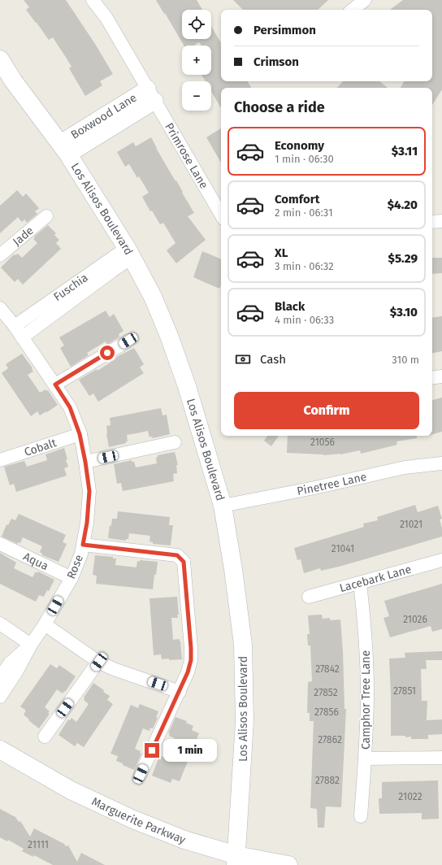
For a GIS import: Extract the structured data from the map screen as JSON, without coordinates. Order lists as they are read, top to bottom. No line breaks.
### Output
{"streets":{"main road":["Los Alisos Boulevard","Marguerite Parkway"],"street":["Boxwood Lane","Primrose Lane","Jade","Fuschia","Cobalt","Pinetree Lane","Aqua","Rose","Lacebark Lane","Camphor Tree Lane"]},"crossings":[["Boxwood Lane","Primrose Lane"],["Boxwood Lane","Los Alisos Boulevard"],["Los Alisos Boulevard","Fuschia"],["Los Alisos Boulevard","Pinetree Lane"],["Los Alisos Boulevard","Marguerite Parkway"],["Fuschia","Rose"],["Cobalt","Rose"],["Aqua","Rose"],["Lacebark Lane","Camphor Tree Lane"]],"house_numbers":["21056","21021","21041","21026","27842","27851","27852","27856","27862","27882","21022","21111"],"page":{"map_buttons":["+","−"],"banner":["Persimmon","Crimson"],"heading":"Choose a ride","list":[{"name":"Economy","note":"1 min · 06:30","value":"$3.11"},{"name":"Comfort","note":"2 min · 06:31","value":"$4.20"},{"name":"XL","note":"3 min · 06:32","value":"$5.29"},{"name":"Black","note":"4 min · 06:33","value":"$3.10"}],"pay":["Cash","310 m"],"buttons":"Confirm","bubble":"1 min"}}
